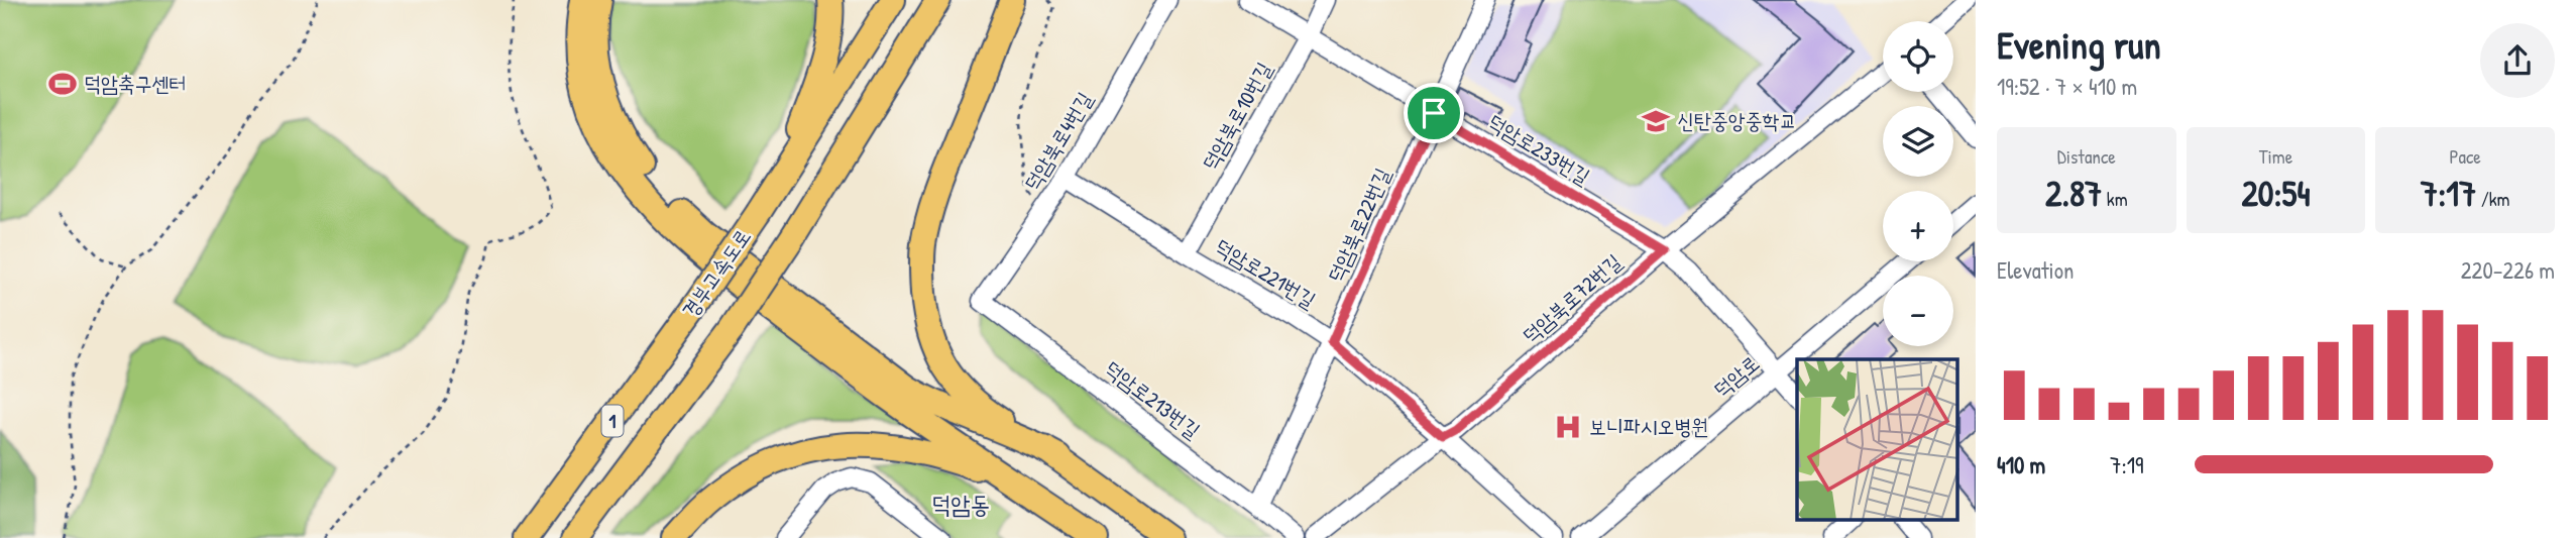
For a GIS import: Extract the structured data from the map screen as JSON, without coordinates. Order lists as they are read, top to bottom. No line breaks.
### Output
{"streets":{"highway":["경부고속도로","1"],"street":["덕암북로10번길","덕암북로4번길","덕암로233번길","덕암북로22번길","덕암로221번길","덕암북로72번길","덕암로","덕암로213번길"]},"crossings":[["덕암북로10번길","덕암로233번길"],["덕암북로10번길","덕암로221번길"],["덕암북로4번길","덕암로221번길"],["덕암북로4번길","덕암로213번길"],["덕암로233번길","덕암북로22번길"],["덕암로233번길","덕암북로72번길"],["덕암로233번길","덕암로"],["덕암북로22번길","덕암로221번길"],["덕암북로22번길","덕암로213번길"],["덕암로221번길","덕암북로72번길"]],"districts":["덕암동"],"places":{"sports":["덕암축구센터"],"school or university":["신탄중앙중학교"],"hospital":["보니파시오병원"]},"page":{"heading":["Evening run","19:52 · 7 × 410 m"],"map_buttons":["+","−"],"stats":[["Distance","2.87 km"],["Time","20:54"],["Pace","7:17 /km"]],"chart":["Elevation","220–226 m"],"list":[{"name":"410 m","note":"7:19"}]}}
